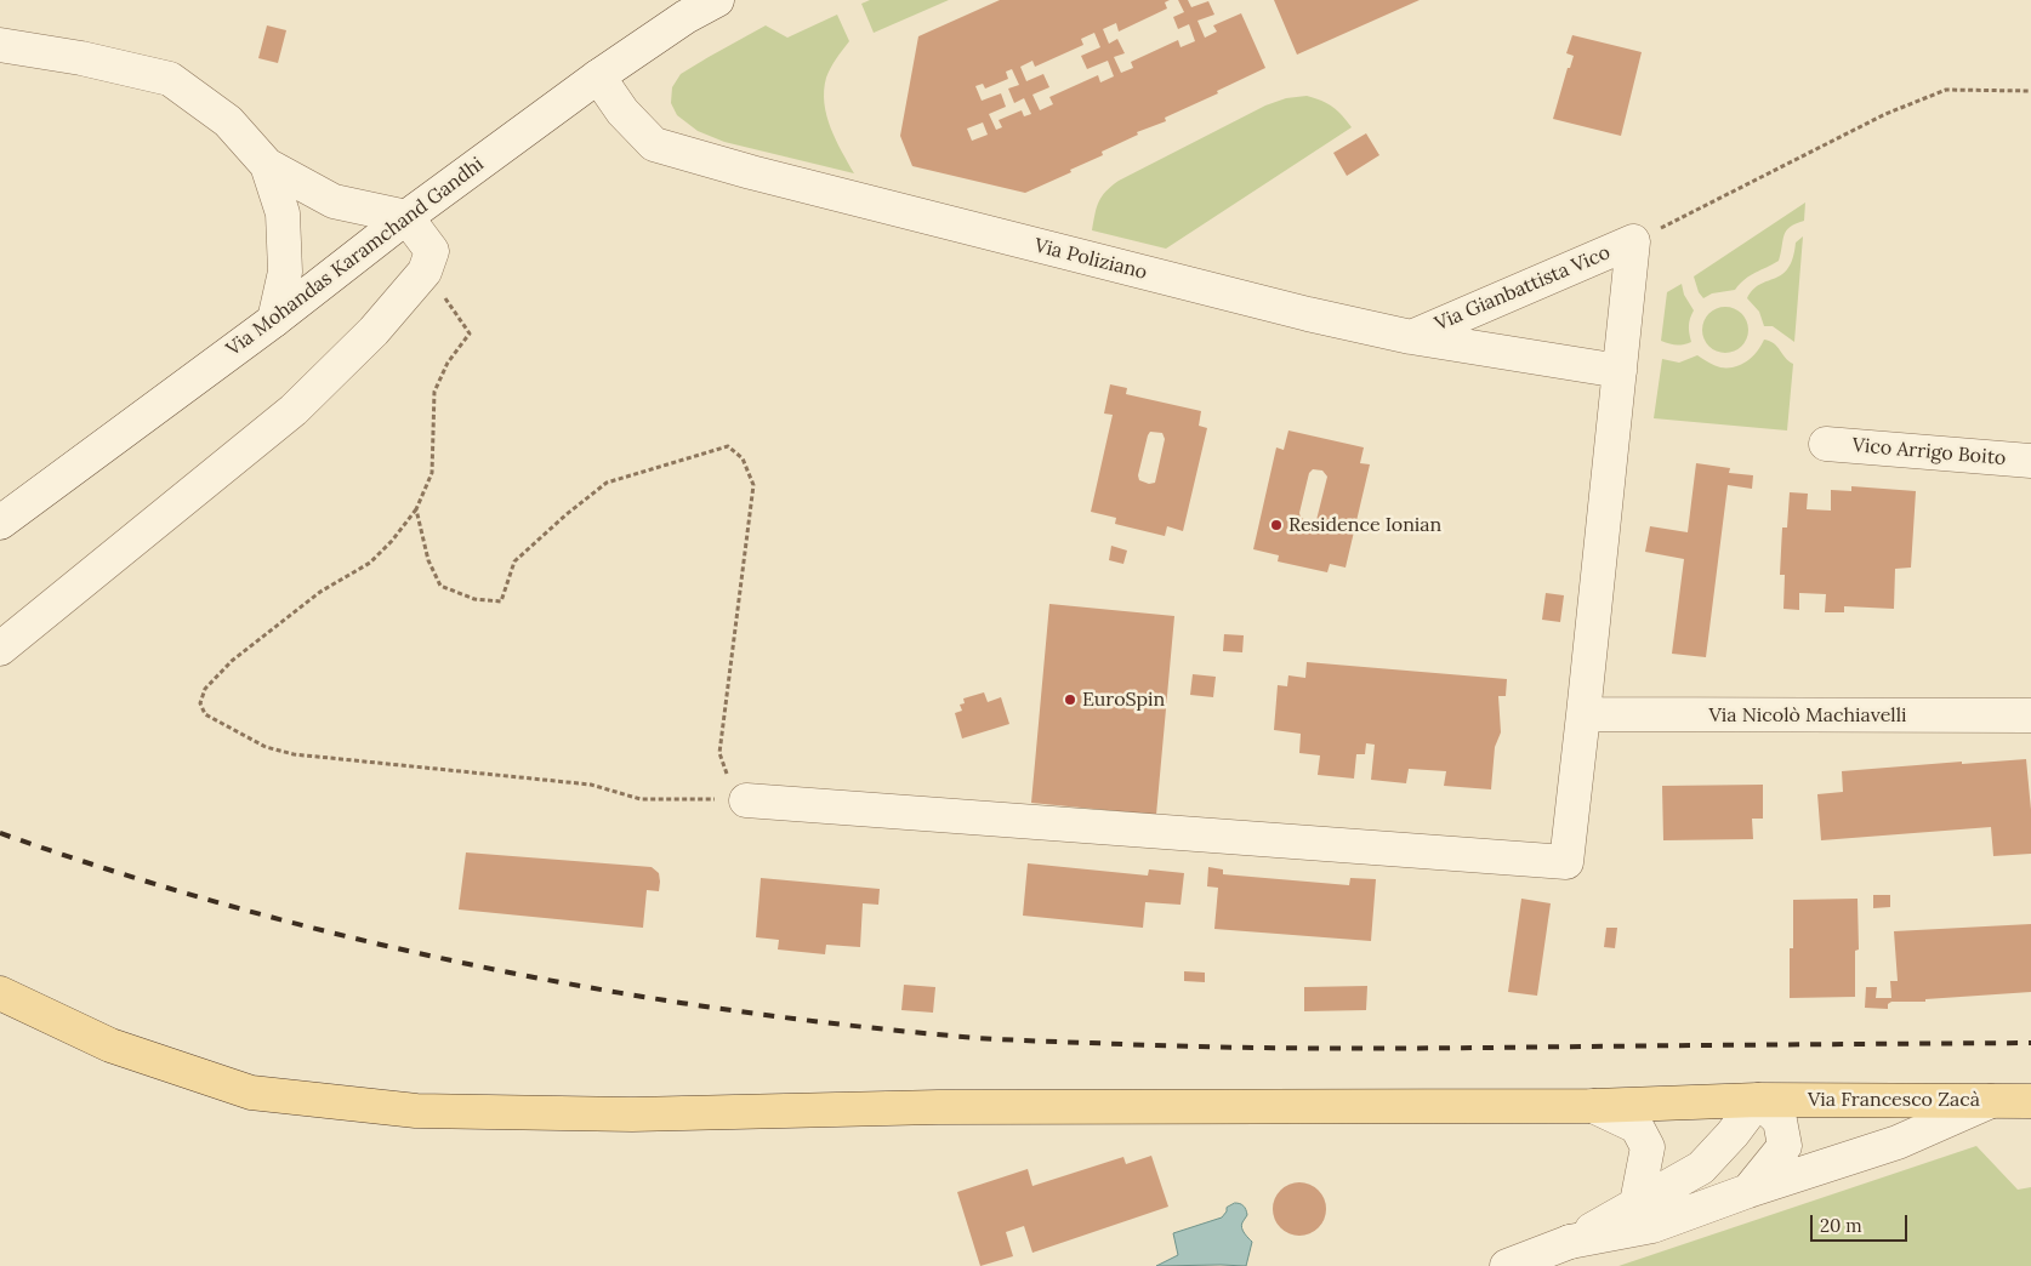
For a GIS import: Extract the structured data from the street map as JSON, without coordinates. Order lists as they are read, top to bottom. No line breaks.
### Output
{"streets":{"main road":["Via Francesco Zacà"],"street":["Via Mohandas Karamchand Gandhi","Via Poliziano","Via Gianbattista Vico","Vico Arrigo Boito","Via Nicolò Machiavelli"]},"crossings":[["Via Mohandas Karamchand Gandhi","Via Poliziano"],["Via Poliziano","Via Gianbattista Vico"]],"places":["Residence Ionian","EuroSpin"],"scale_bar":"20 m"}
